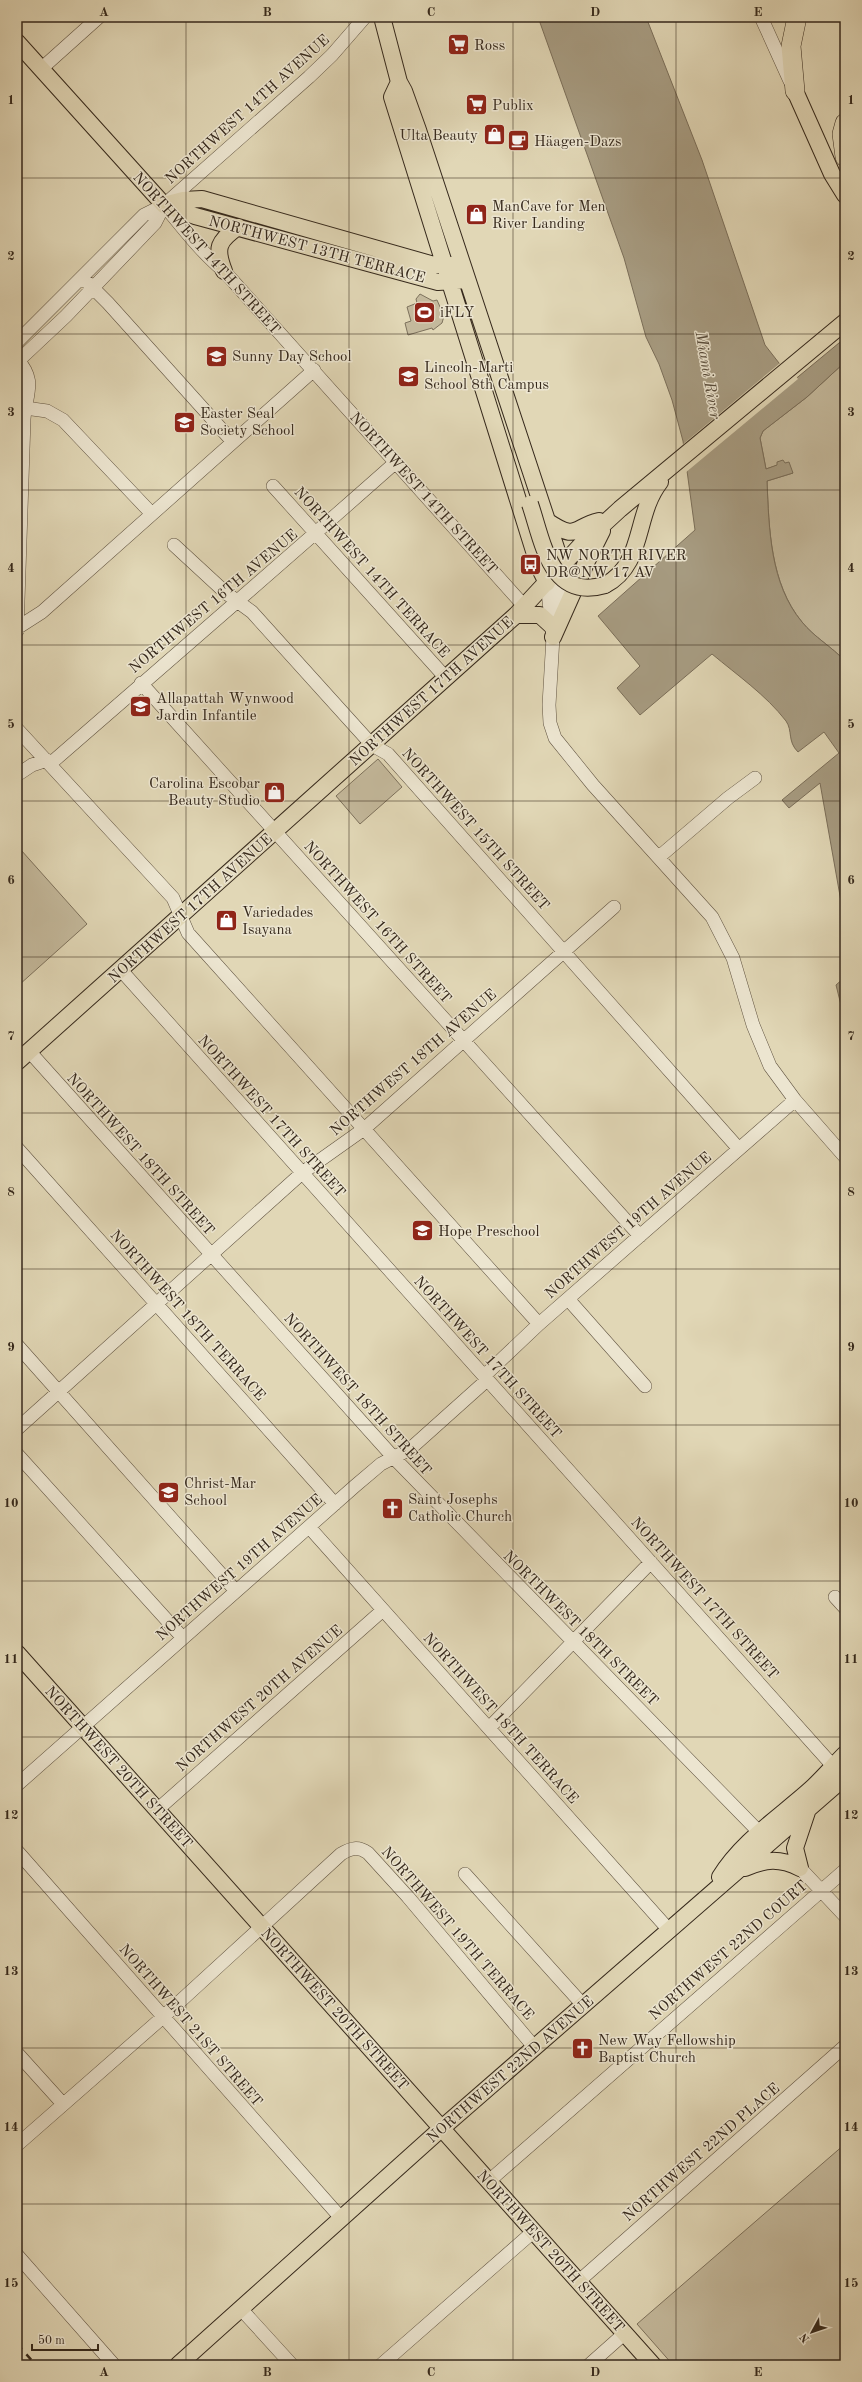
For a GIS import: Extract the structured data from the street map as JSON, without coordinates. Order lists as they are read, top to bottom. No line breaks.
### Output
{"streets":{"main road":["NORTHWEST 13TH TERRACE","NORTHWEST 14TH STREET","NORTHWEST 17TH AVENUE","NORTHWEST 20TH STREET","NORTHWEST 22ND AVENUE"],"street":["NORTHWEST 14TH AVENUE","NORTHWEST 14TH TERRACE","NORTHWEST 16TH AVENUE","NORTHWEST 15TH STREET","NORTHWEST 16TH STREET","NORTHWEST 18TH AVENUE","NORTHWEST 17TH STREET","NORTHWEST 18TH STREET","NORTHWEST 19TH AVENUE","NORTHWEST 18TH TERRACE","NORTHWEST 20TH AVENUE","NORTHWEST 19TH TERRACE","NORTHWEST 22ND COURT","NORTHWEST 21ST STREET","NORTHWEST 22ND PLACE"]},"crossings":[["NORTHWEST 14TH AVENUE","NORTHWEST 13TH TERRACE"],["NORTHWEST 14TH AVENUE","NORTHWEST 14TH STREET"],["NORTHWEST 13TH TERRACE","NORTHWEST 14TH STREET"],["NORTHWEST 14TH STREET","NORTHWEST 16TH AVENUE"],["NORTHWEST 14TH STREET","NORTHWEST 17TH AVENUE"],["NORTHWEST 14TH TERRACE","NORTHWEST 16TH AVENUE"],["NORTHWEST 14TH TERRACE","NORTHWEST 17TH AVENUE"],["NORTHWEST 16TH AVENUE","NORTHWEST 15TH STREET"],["NORTHWEST 16TH AVENUE","NORTHWEST 16TH STREET"],["NORTHWEST 17TH AVENUE","NORTHWEST 15TH STREET"],["NORTHWEST 17TH AVENUE","NORTHWEST 16TH STREET"],["NORTHWEST 17TH AVENUE","NORTHWEST 17TH STREET"],["NORTHWEST 17TH AVENUE","NORTHWEST 18TH STREET"],["NORTHWEST 15TH STREET","NORTHWEST 18TH AVENUE"],["NORTHWEST 15TH STREET","NORTHWEST 19TH AVENUE"],["NORTHWEST 16TH STREET","NORTHWEST 18TH AVENUE"],["NORTHWEST 16TH STREET","NORTHWEST 19TH AVENUE"],["NORTHWEST 18TH AVENUE","NORTHWEST 17TH STREET"],["NORTHWEST 18TH AVENUE","NORTHWEST 18TH STREET"],["NORTHWEST 18TH AVENUE","NORTHWEST 18TH TERRACE"],["NORTHWEST 17TH STREET","NORTHWEST 19TH AVENUE"],["NORTHWEST 18TH STREET","NORTHWEST 19TH AVENUE"],["NORTHWEST 19TH AVENUE","NORTHWEST 18TH TERRACE"],["NORTHWEST 19TH AVENUE","NORTHWEST 20TH STREET"],["NORTHWEST 18TH TERRACE","NORTHWEST 20TH AVENUE"],["NORTHWEST 18TH TERRACE","NORTHWEST 22ND AVENUE"],["NORTHWEST 20TH AVENUE","NORTHWEST 20TH STREET"],["NORTHWEST 20TH STREET","NORTHWEST 19TH TERRACE"],["NORTHWEST 20TH STREET","NORTHWEST 22ND COURT"],["NORTHWEST 20TH STREET","NORTHWEST 22ND AVENUE"],["NORTHWEST 20TH STREET","NORTHWEST 22ND PLACE"],["NORTHWEST 19TH TERRACE","NORTHWEST 22ND AVENUE"],["NORTHWEST 21ST STREET","NORTHWEST 22ND AVENUE"]],"water":["Miami River"],"places":{"supermarket":["Ross","Publix"],"shop":["Ulta Beauty","ManCave for Men River Landing","Carolina Escobar Beauty Studio","Variedades Isayana"],"cafe":["Häagen-Dazs"],"sports":["iFLY"],"school or university":["Sunny Day School","Lincoln-Marti School 8th Campus","Easter Seal Society School","Allapattah Wynwood Jardin Infantile","Hope Preschool","Christ-Mar School"],"bus stop":["NW NORTH RIVER DR@NW 17 AV"],"church":["Saint Josephs Catholic Church","New Way Fellowship Baptist Church"]},"scale_bar":"50 m","north":"bottom left","grid":{"columns":["A","B","C","D","E"],"rows":["1","2","3","4","5","6","7","8","9","10","11","12","13","14","15"]}}
